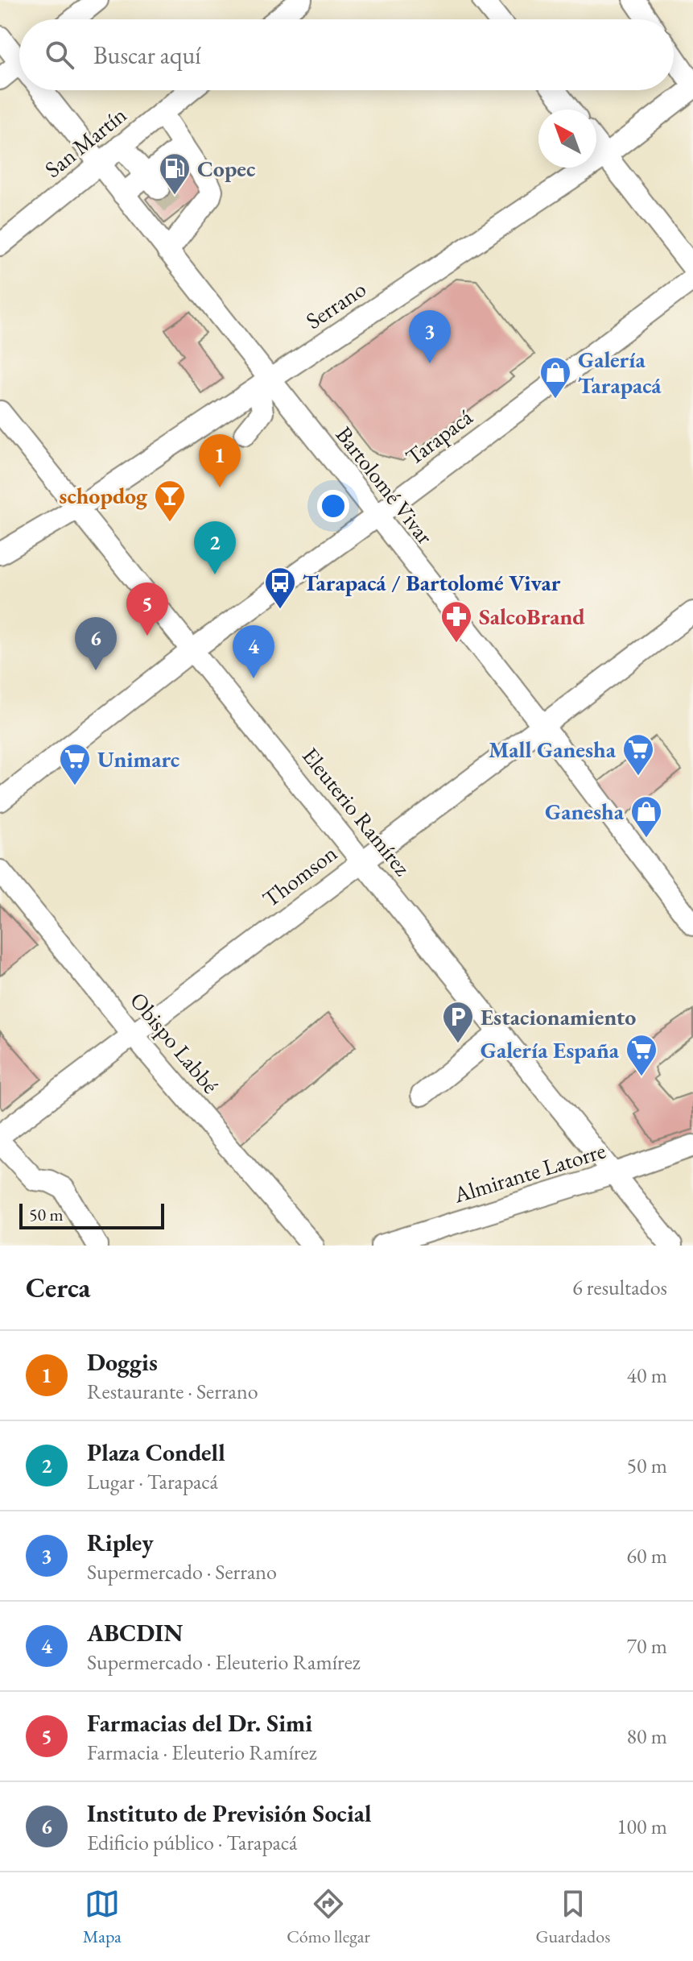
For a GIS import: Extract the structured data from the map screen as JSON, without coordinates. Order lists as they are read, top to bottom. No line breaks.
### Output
{"streets":{"street":["San Martín","Serrano","Tarapacá","Bartolomé Vivar","Eleuterio Ramírez","Thomson","Obispo Labbé","Almirante Latorre"]},"crossings":[["San Martín","Bartolomé Vivar"],["Serrano","Bartolomé Vivar"],["Serrano","Eleuterio Ramírez"],["Tarapacá","Bartolomé Vivar"],["Tarapacá","Eleuterio Ramírez"],["Bartolomé Vivar","Thomson"],["Eleuterio Ramírez","Thomson"],["Eleuterio Ramírez","Almirante Latorre"],["Thomson","Obispo Labbé"]],"places":{"fuel station":["Copec"],"shop":["Galería Tarapacá","Ganesha"],"bar":["schopdog"],"bus stop":["Tarapacá / Bartolomé Vivar"],"pharmacy":["SalcoBrand"],"supermarket":["Mall Ganesha","Unimarc","Galería España"],"parking":["Estacionamiento"]},"scale_bar":"50 m","north":"top left","page":{"search":"Buscar aquí","pins":["3","1","2","5","6","4"],"scale":"50 m","heading":["Cerca","6 resultados"],"list":[{"mark":"1","name":"Doggis","note":"Restaurante · Serrano","value":"40 m"},{"mark":"2","name":"Plaza Condell","note":"Lugar · Tarapacá","value":"50 m"},{"mark":"3","name":"Ripley","note":"Supermercado · Serrano","value":"60 m"},{"mark":"4","name":"ABCDIN","note":"Supermercado · Eleuterio Ramírez","value":"70 m"},{"mark":"5","name":"Farmacias del Dr. Simi","note":"Farmacia · Eleuterio Ramírez","value":"80 m"},{"mark":"6","name":"Instituto de Previsión Social","note":"Edificio público · Tarapacá","value":"100 m"}],"nav":["Mapa","Cómo llegar","Guardados"]}}
